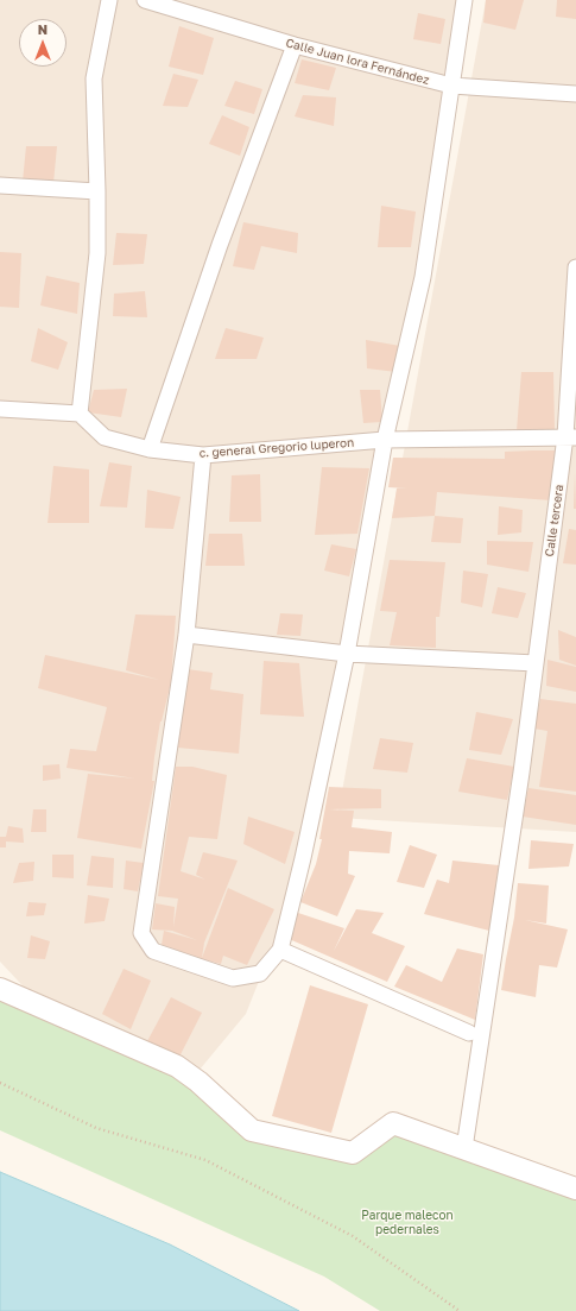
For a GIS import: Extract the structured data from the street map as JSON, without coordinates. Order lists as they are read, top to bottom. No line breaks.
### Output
{"streets":{"street":["Calle Juan lora Fernández","c. general Gregorio luperon","Calle tercera"]},"crossings":[["c. general Gregorio luperon","Calle tercera"]],"parks":["Parque malecon pedernales"],"north":"top"}
